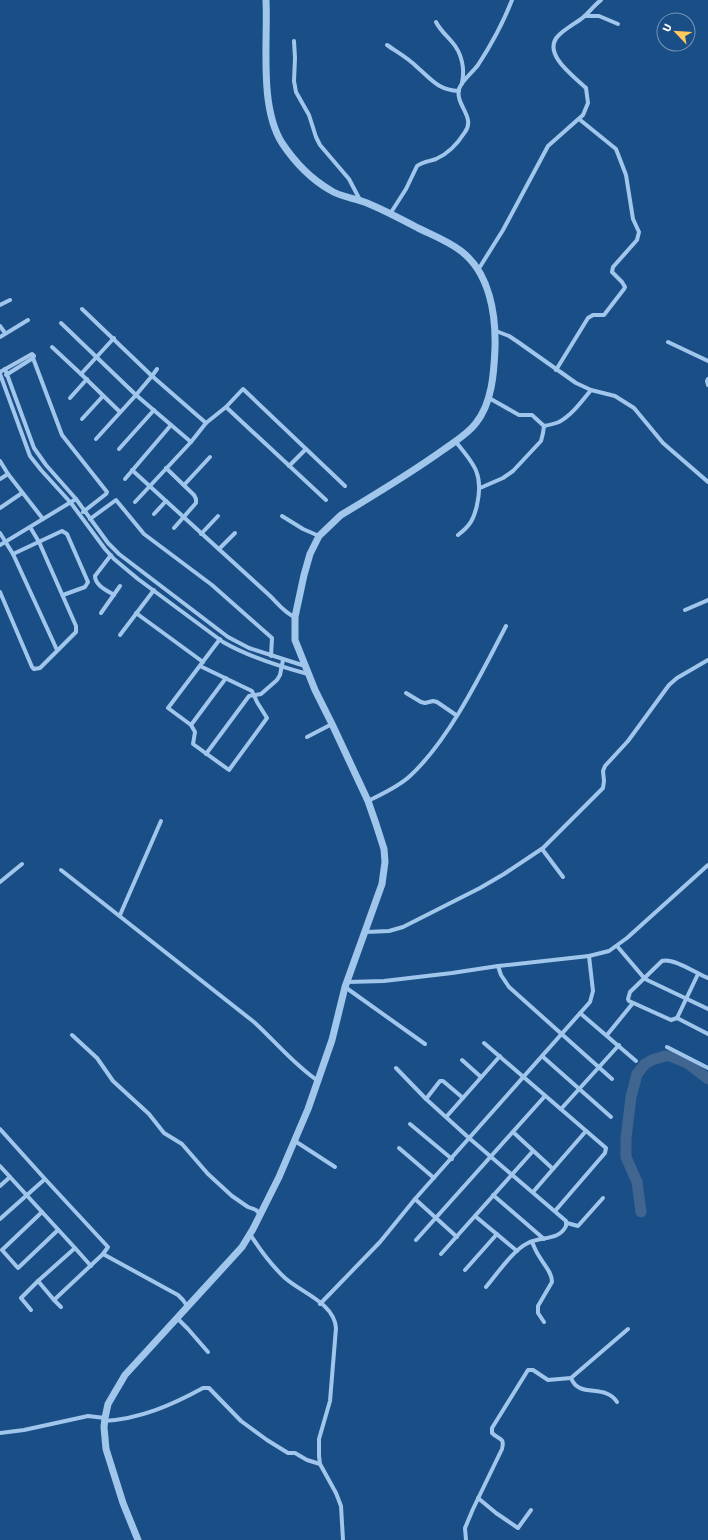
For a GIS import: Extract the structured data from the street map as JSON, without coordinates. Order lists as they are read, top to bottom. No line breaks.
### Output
{"north":"top left"}
